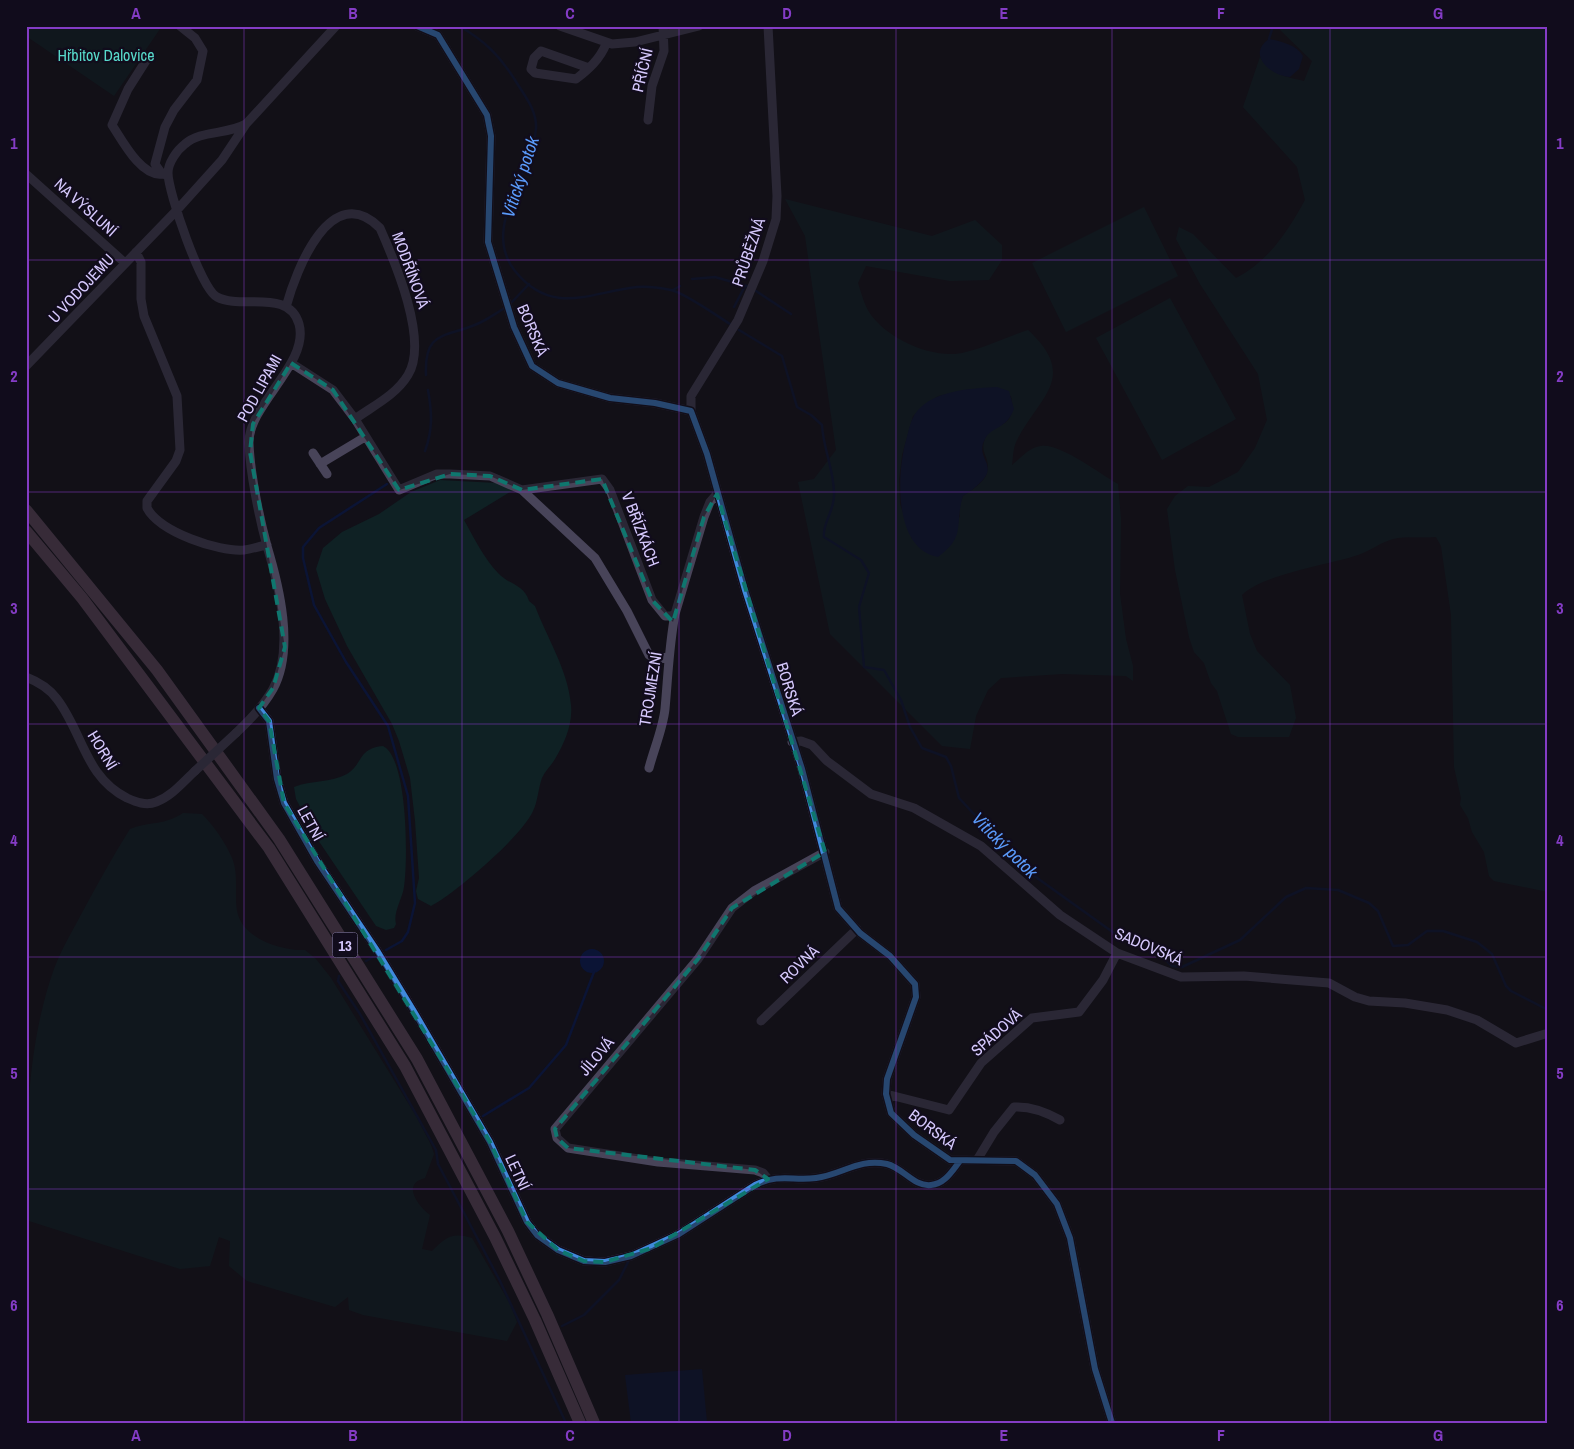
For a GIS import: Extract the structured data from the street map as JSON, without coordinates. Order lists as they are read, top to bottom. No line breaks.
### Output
{"streets":{"highway":["13"],"street":["PŘÍČNÍ","NA VÝSLUNÍ","PRŮBĚŽNÁ","MODŘÍNOVÁ","U VODOJEMU","BORSKÁ","POD LIPAMI","V BŘÍZKÁCH","TROJMEZNÍ","HORNÍ","LETNÍ","SADOVSKÁ","ROVNÁ","SPÁDOVÁ","JÍLOVÁ"]},"crossings":[["NA VÝSLUNÍ","U VODOJEMU"],["PRŮBĚŽNÁ","BORSKÁ"],["MODŘÍNOVÁ","POD LIPAMI"],["BORSKÁ","LETNÍ"],["BORSKÁ","SADOVSKÁ"],["BORSKÁ","ROVNÁ"],["BORSKÁ","SPÁDOVÁ"],["BORSKÁ","JÍLOVÁ"],["POD LIPAMI","HORNÍ"],["POD LIPAMI","LETNÍ"],["V BŘÍZKÁCH","TROJMEZNÍ"],["HORNÍ","LETNÍ"],["LETNÍ","JÍLOVÁ"],["SADOVSKÁ","SPÁDOVÁ"]],"water":["Vitický potok"],"parks":["Hřbitov Dalovice"],"grid":{"columns":["A","B","C","D","E","F","G"],"rows":["1","2","3","4","5","6"]}}
